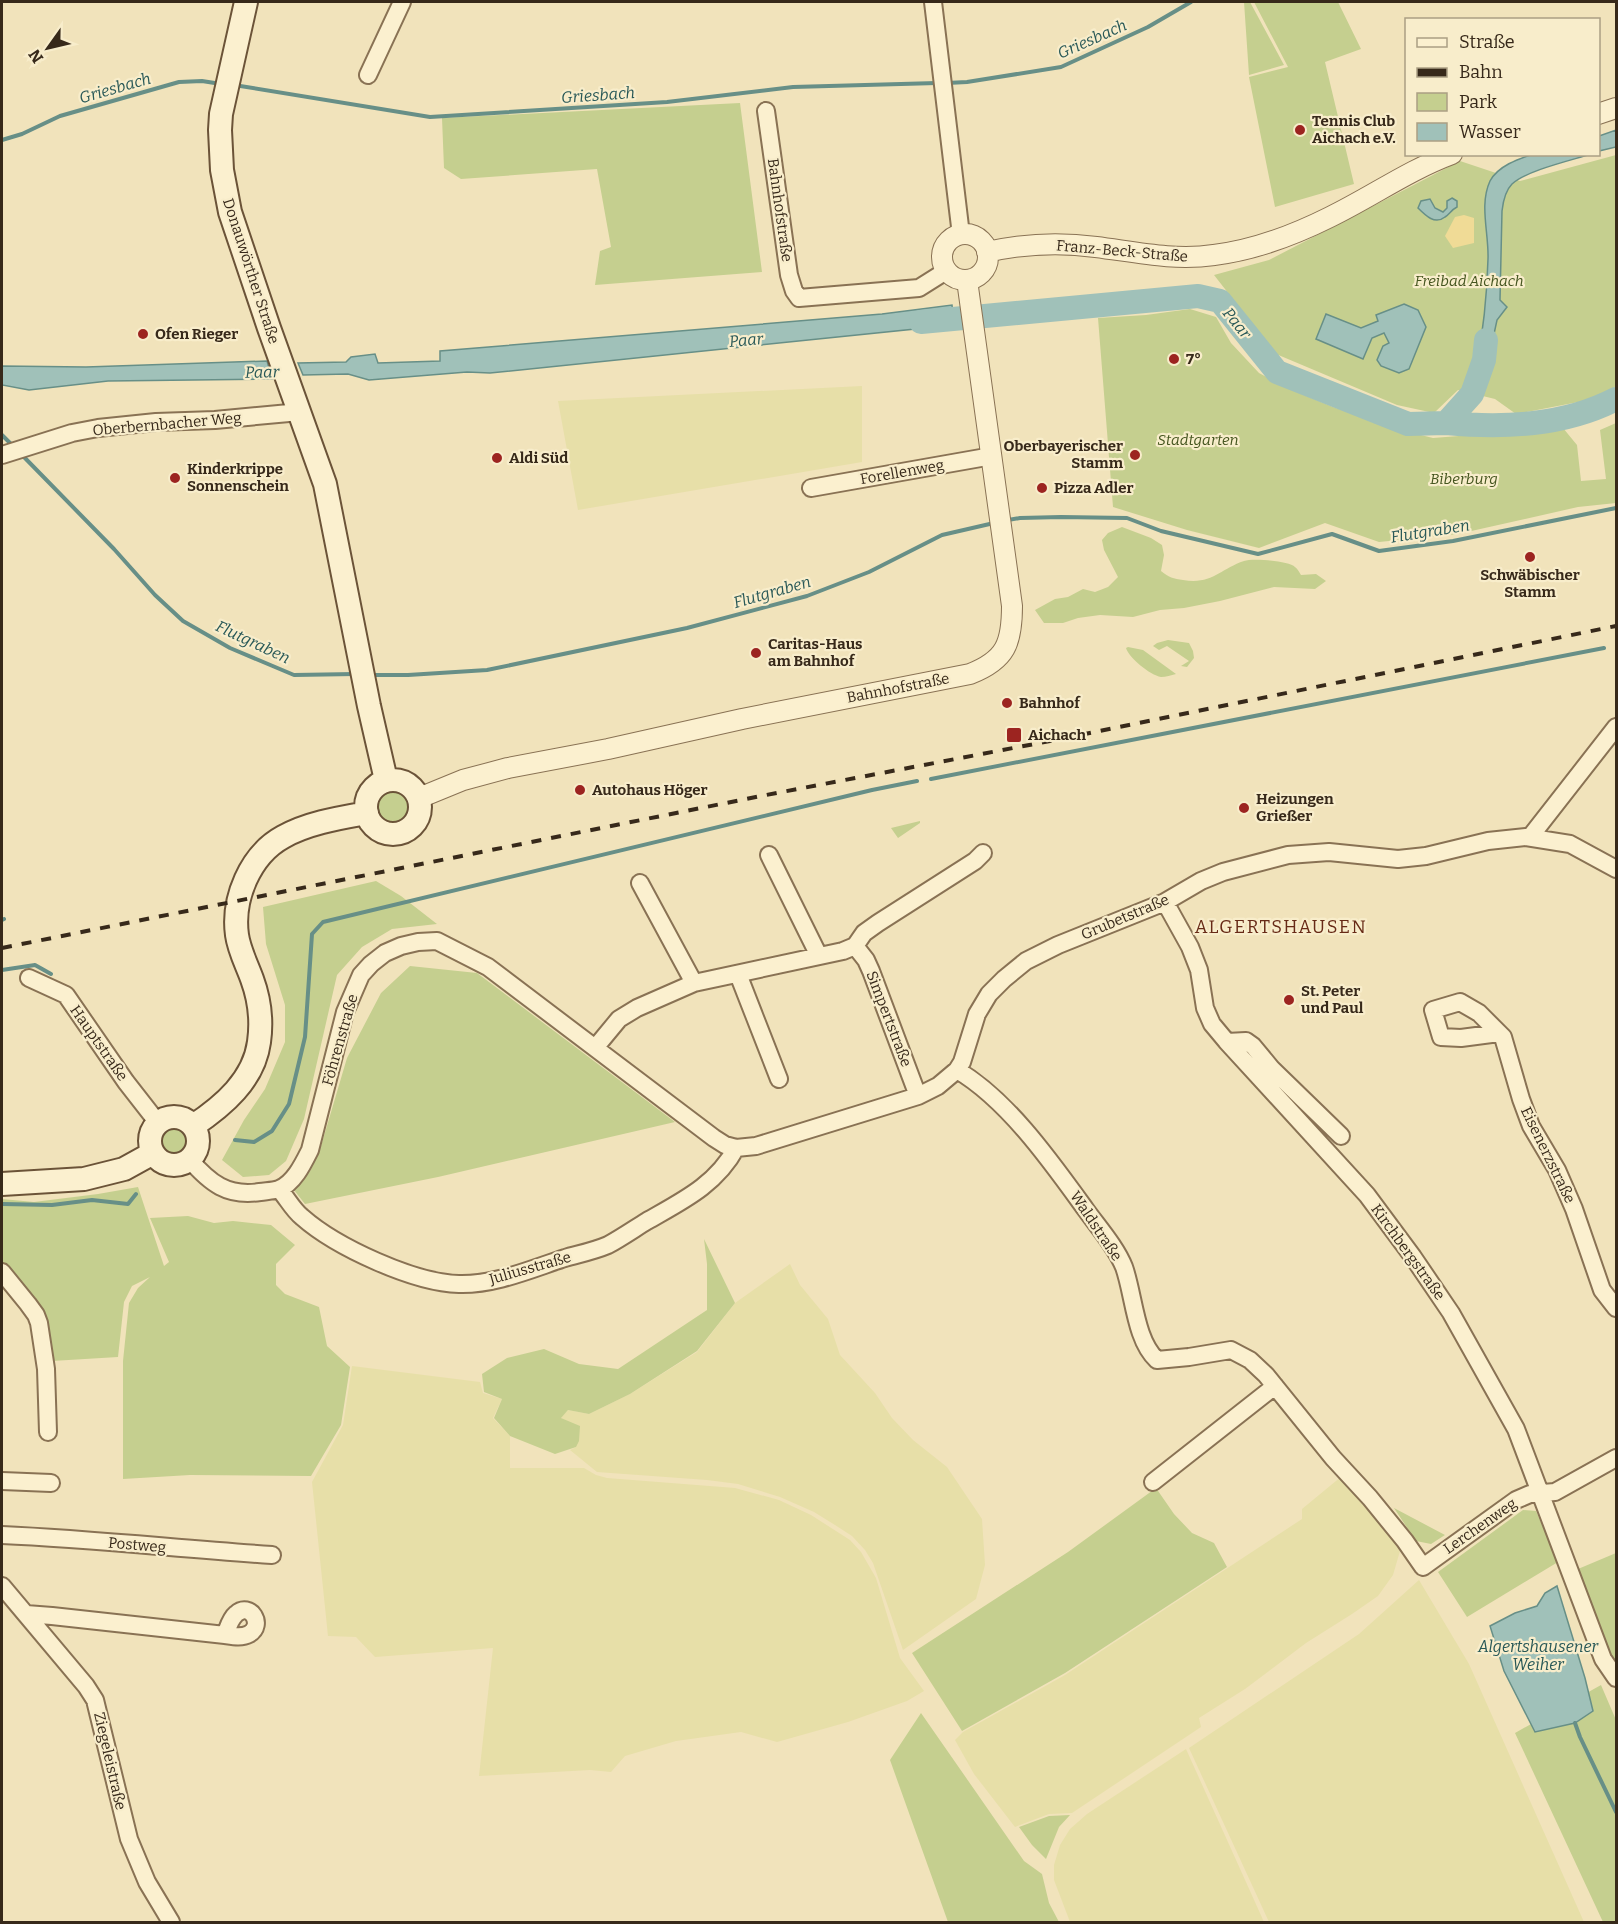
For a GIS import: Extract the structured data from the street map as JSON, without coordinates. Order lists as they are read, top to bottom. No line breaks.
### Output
{"streets":{"main road":["Donauwörther Straße"],"street":["Bahnhofstraße","Franz-Beck-Straße","Oberbernbacher Weg","Forellenweg","Grubetstraße","Simpertstraße","Föhrenstraße","Hauptstraße","Eisenerzstraße","Waldstraße","Kirchbergstraße","Juliusstraße","Lerchenweg","Postweg","Ziegeleistraße"]},"crossings":[["Bahnhofstraße","Franz-Beck-Straße"],["Bahnhofstraße","Donauwörther Straße"],["Bahnhofstraße","Forellenweg"],["Donauwörther Straße","Oberbernbacher Weg"],["Grubetstraße","Waldstraße"],["Grubetstraße","Kirchbergstraße"],["Föhrenstraße","Juliusstraße"],["Waldstraße","Lerchenweg"],["Kirchbergstraße","Lerchenweg"]],"districts":["ALGERTSHAUSEN"],"water":["Griesbach","Paar","Flutgraben","Algertshausener Weiher"],"parks":["Freibad Aichach","Stadtgarten","Biberburg"],"places":{"other":["Tennis Club Aichach e.V.","Ofen Rieger","7°","Oberbayerischer Stamm","Aldi Süd","Kinderkrippe Sonnenschein","Pizza Adler","Schwäbischer Stamm","Caritas-Haus am Bahnhof","Bahnhof","Autohaus Höger","Heizungen Grießer","St. Peter und Paul"],"transit":["Aichach"]},"legend":["Straße","Bahn","Park","Wasser"],"north":"bottom left"}
